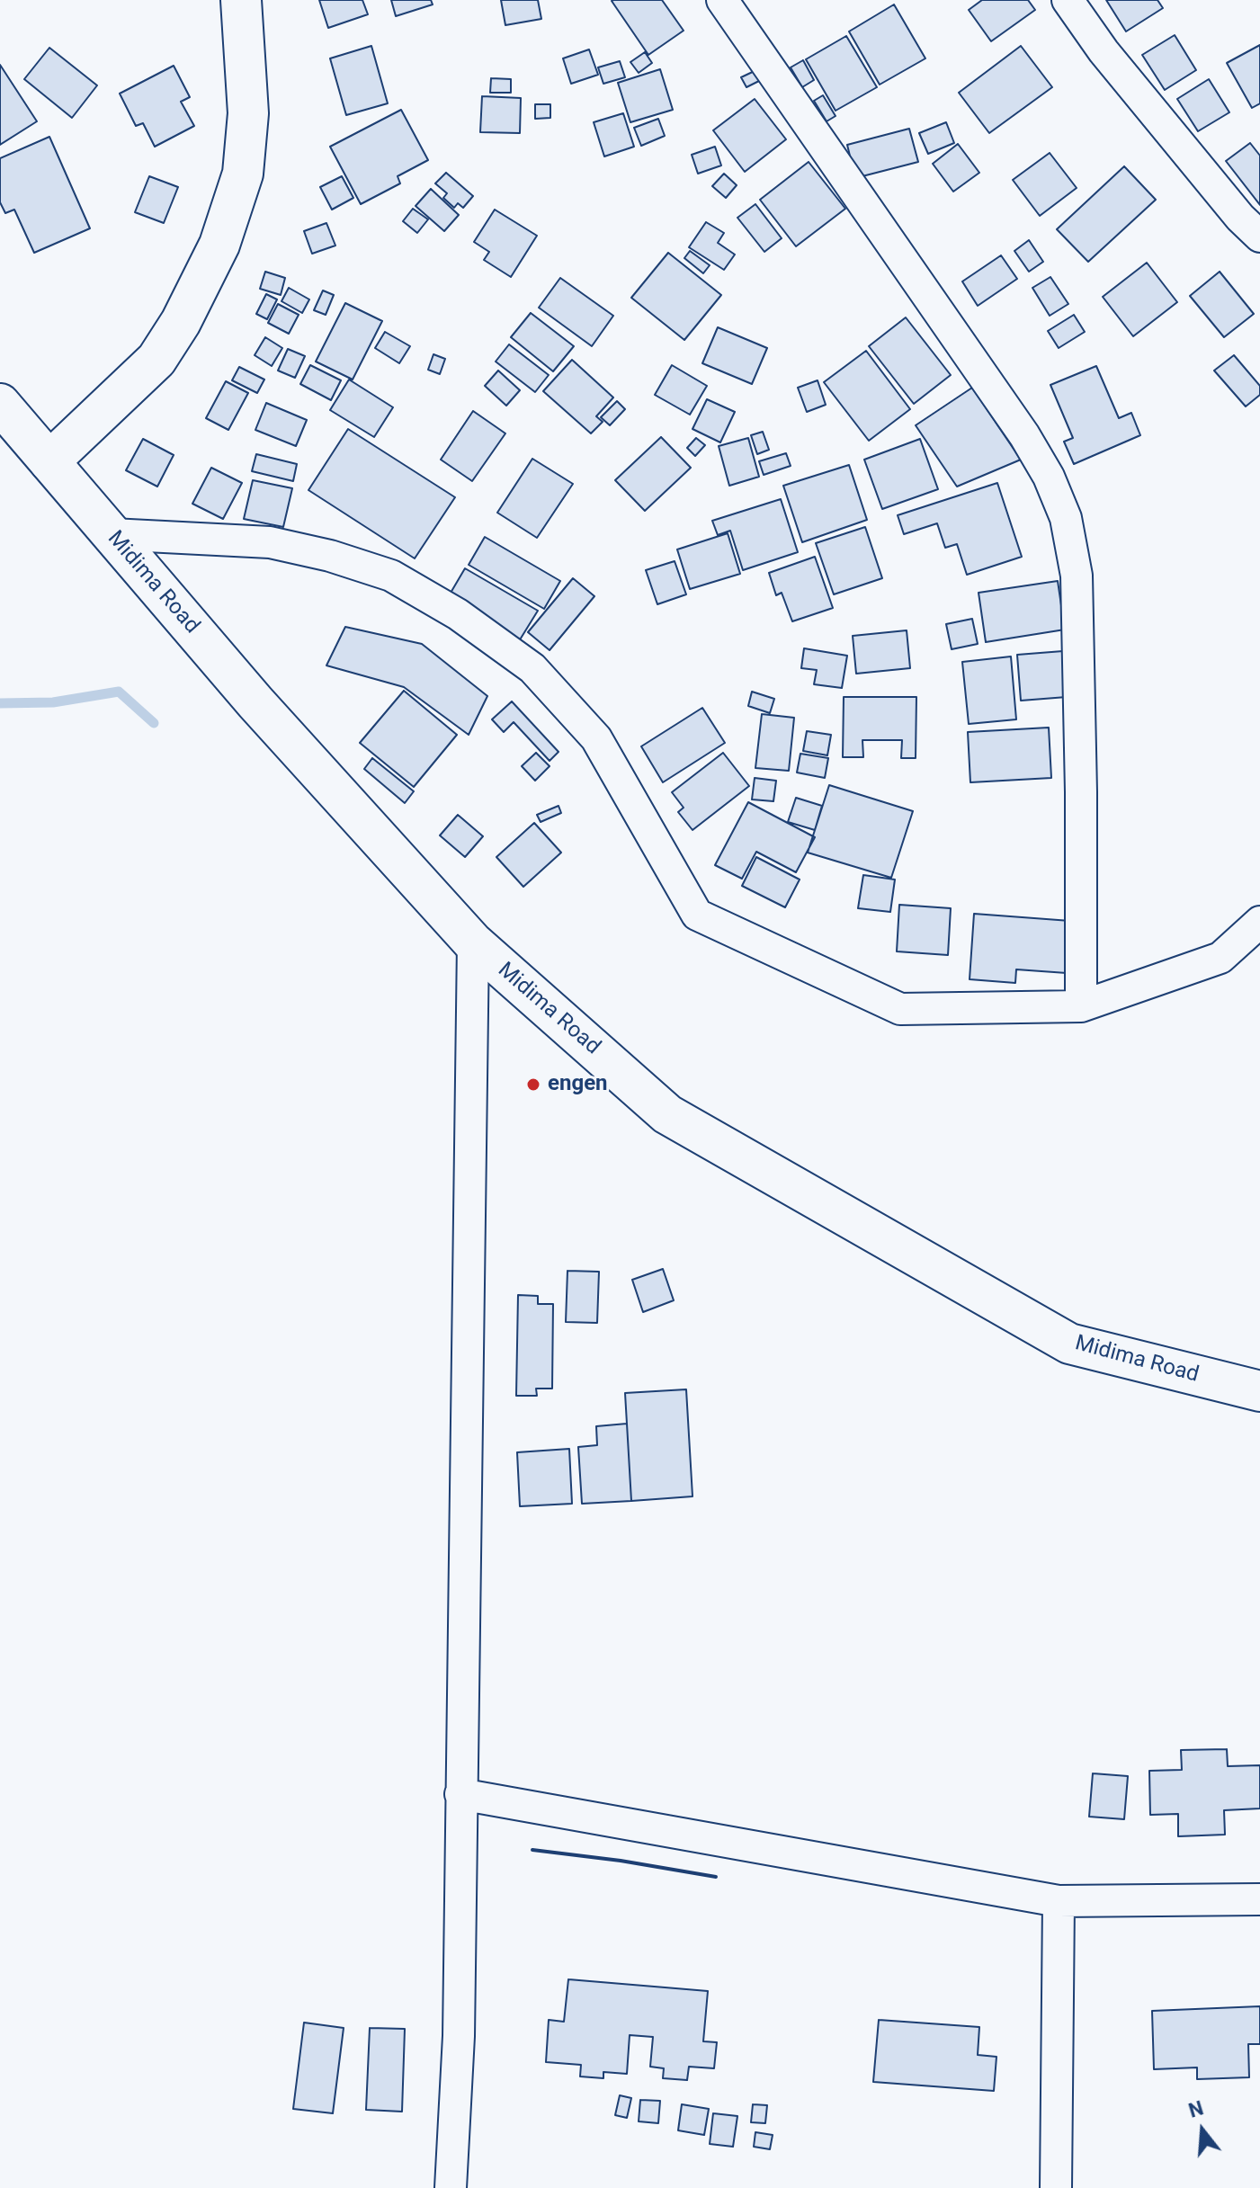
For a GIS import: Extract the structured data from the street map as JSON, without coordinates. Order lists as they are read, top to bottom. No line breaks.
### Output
{"streets":{"main road":["Midima Road"]},"places":["engen"],"north":"top"}
